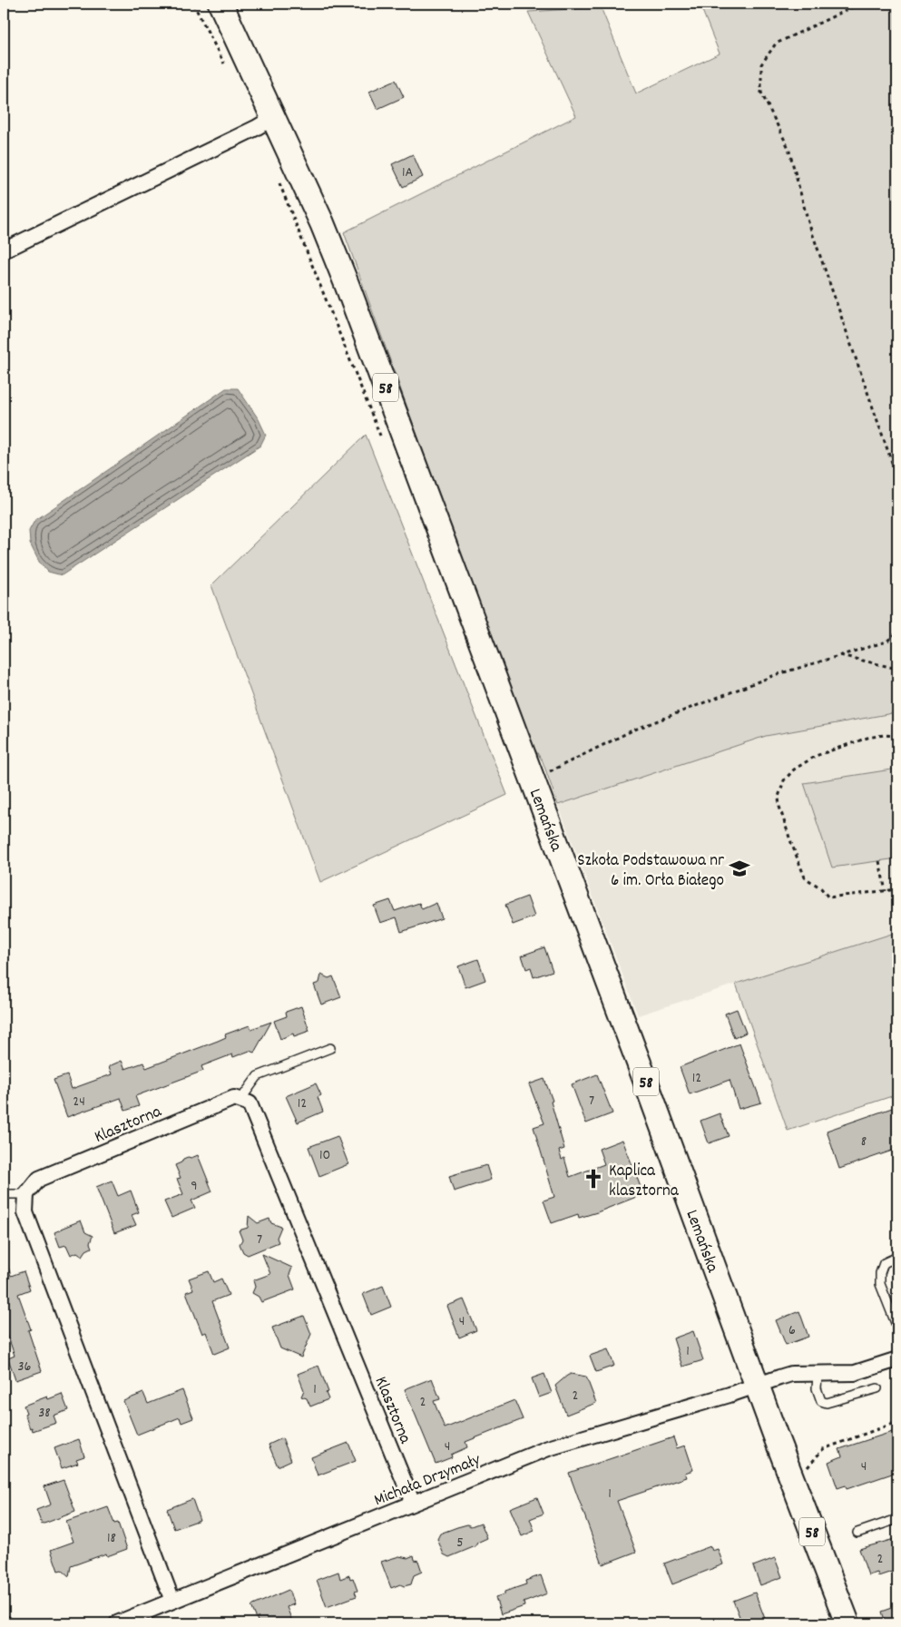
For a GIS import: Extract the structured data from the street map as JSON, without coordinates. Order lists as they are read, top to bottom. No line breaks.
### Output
{"streets":{"main road":["58","Lemańska"],"street":["Klasztorna","Michała Drzymały"]},"crossings":[["58","Lemańska"],["Lemańska","Michała Drzymały"],["Klasztorna","Michała Drzymały"]],"places":{"school or university":["Szkoła Podstawowa nr 6 im. Orła Białego"],"church":["Kaplica klasztorna"]},"house_numbers":["1A","12","7","24","12","8","10","9","7","4","6","1","36","1","2","2","38","4","4","1","18","5","2"]}
